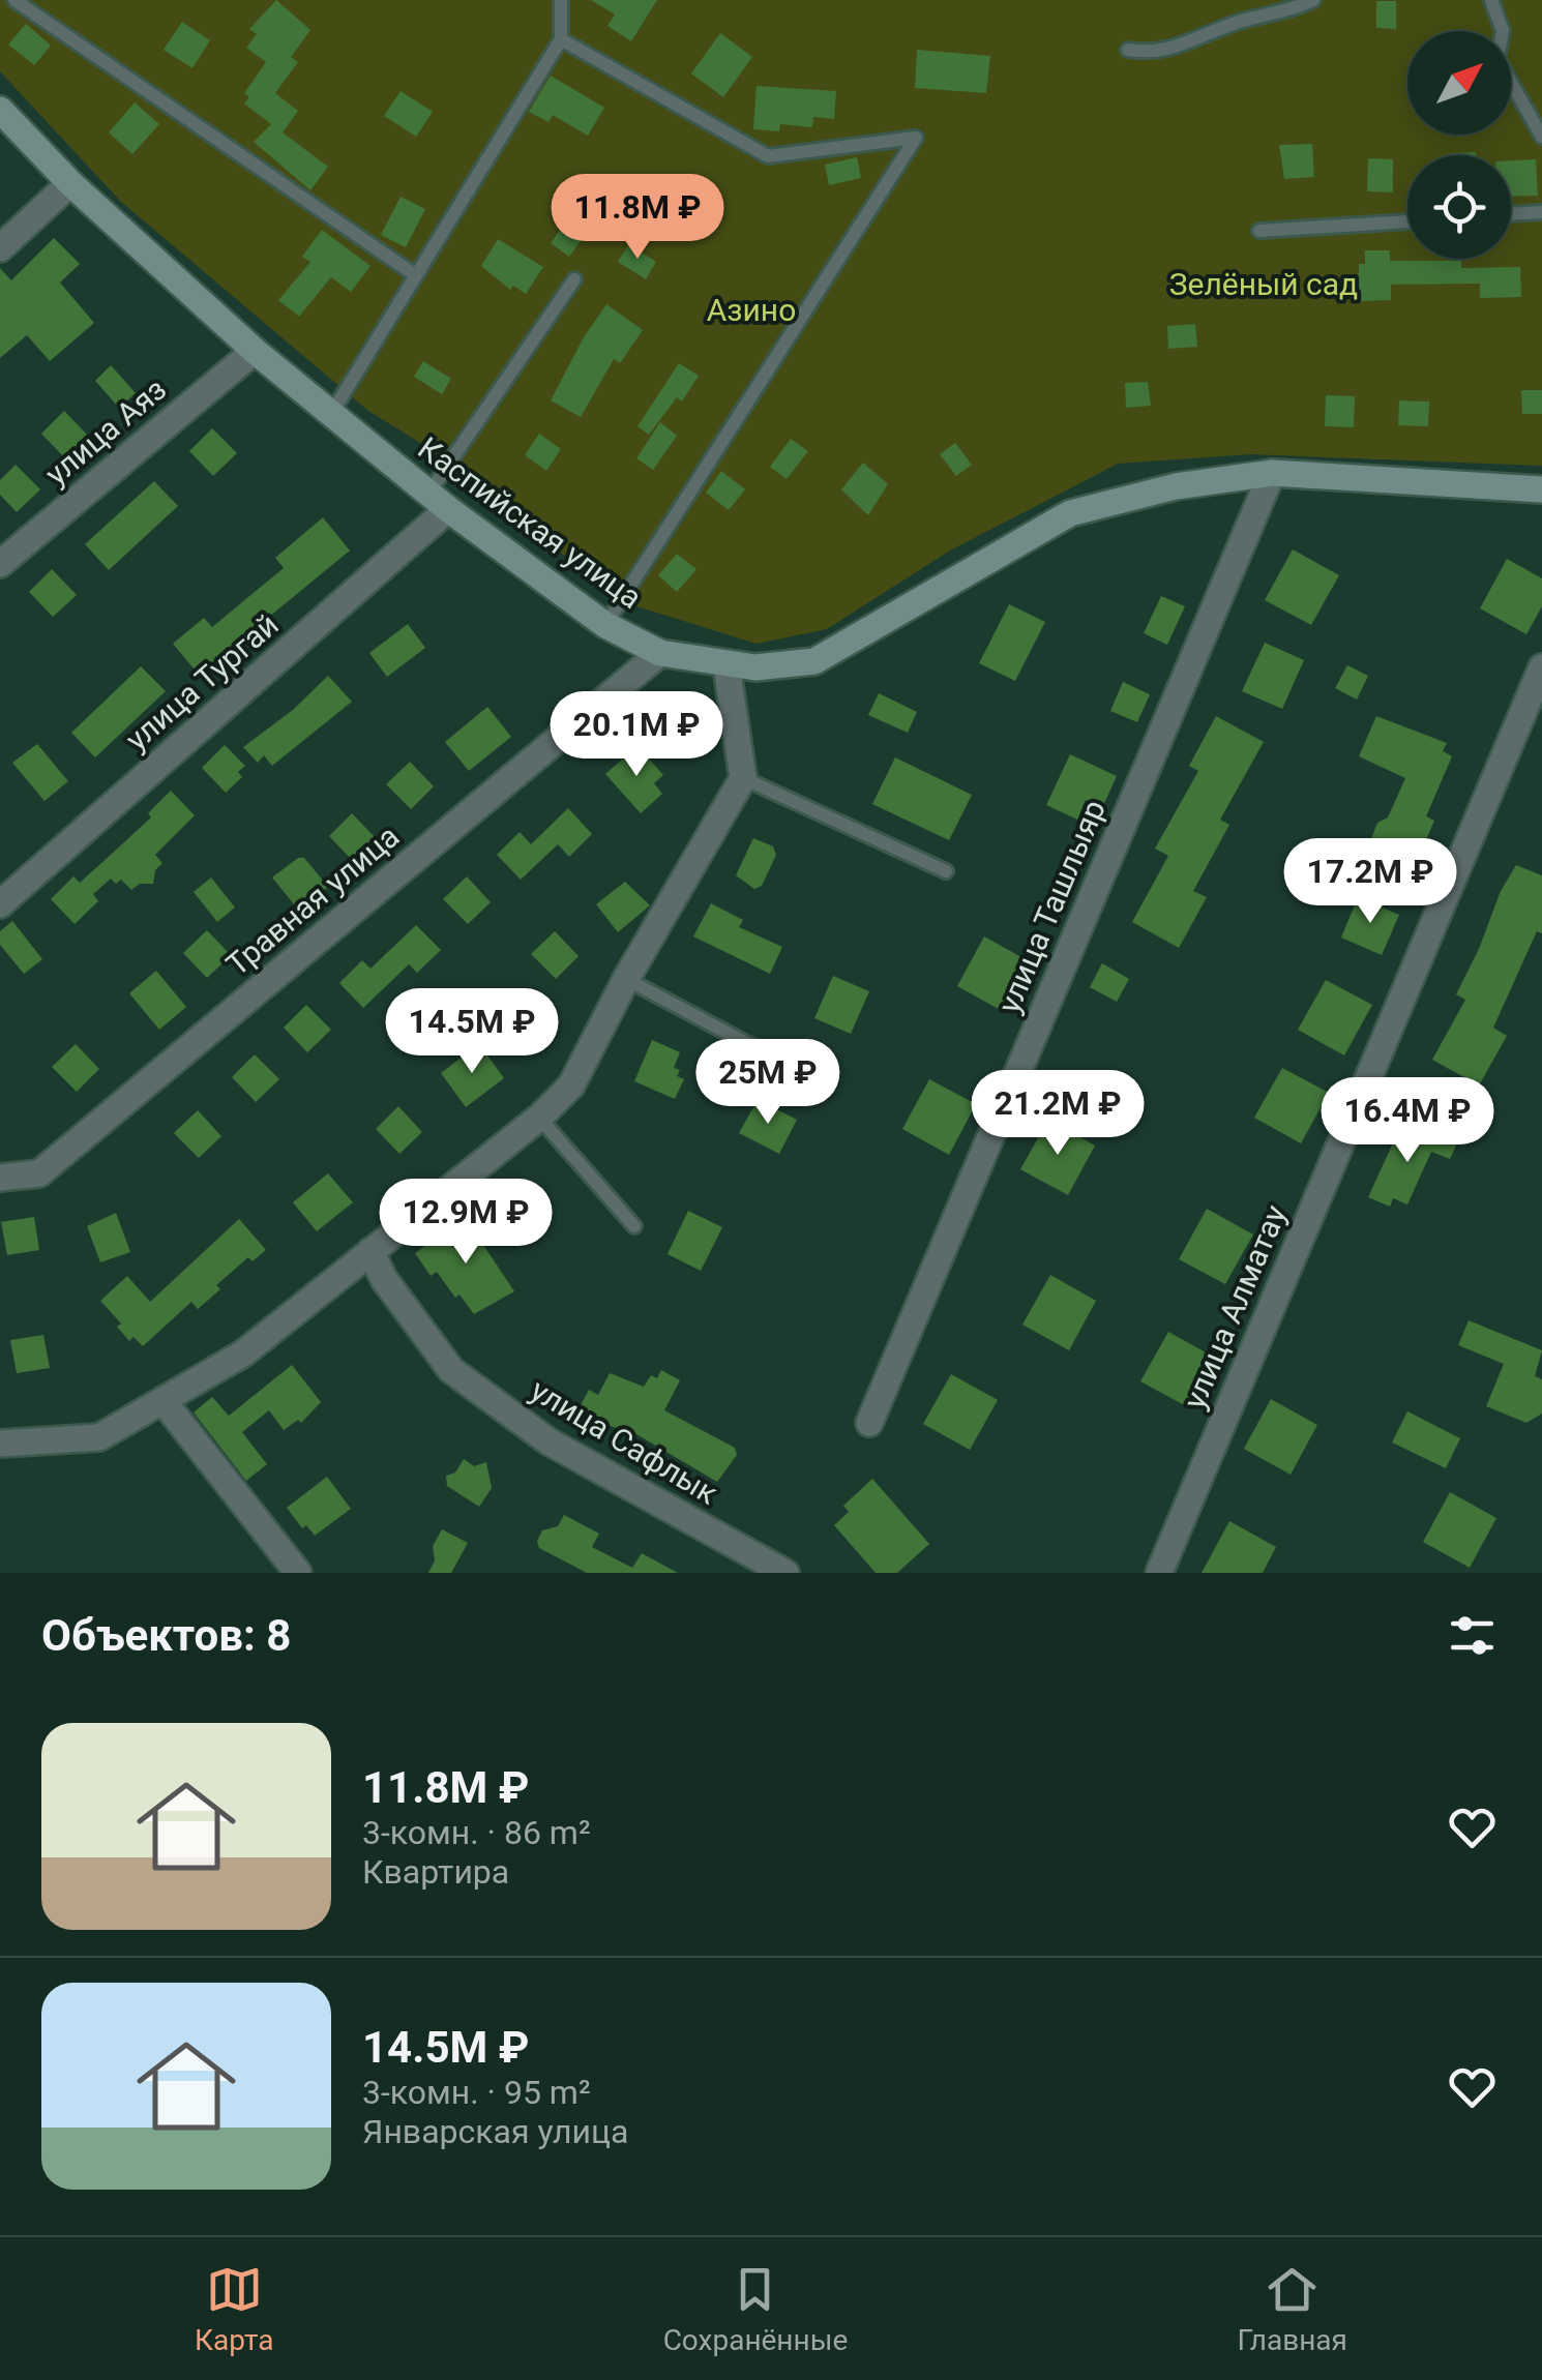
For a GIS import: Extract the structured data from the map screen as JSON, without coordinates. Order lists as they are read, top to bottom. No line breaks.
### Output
{"streets":{"street":["улица Аяз","Каспийская улица","улица Тургай","Травная улица","улица Ташлыяр","улица Алматау","улица Сафлык"]},"crossings":[["улица Аяз","Каспийская улица"],["Каспийская улица","улица Тургай"],["Каспийская улица","Травная улица"],["Каспийская улица","улица Ташлыяр"]],"parks":["Зелёный сад","Азино"],"north":"top right","page":{"price":["11.8M ₽","20.1M ₽","17.2M ₽","14.5M ₽","25M ₽","21.2M ₽","16.4M ₽","12.9M ₽"],"heading":"Объектов: 8","list":[{"name":"11.8M ₽","note":"3-комн. · 86 m² · Квартира"},{"name":"14.5M ₽","note":"3-комн. · 95 m² · Январская улица"}],"tabs":["Карта","Сохранённые","Главная"]}}
